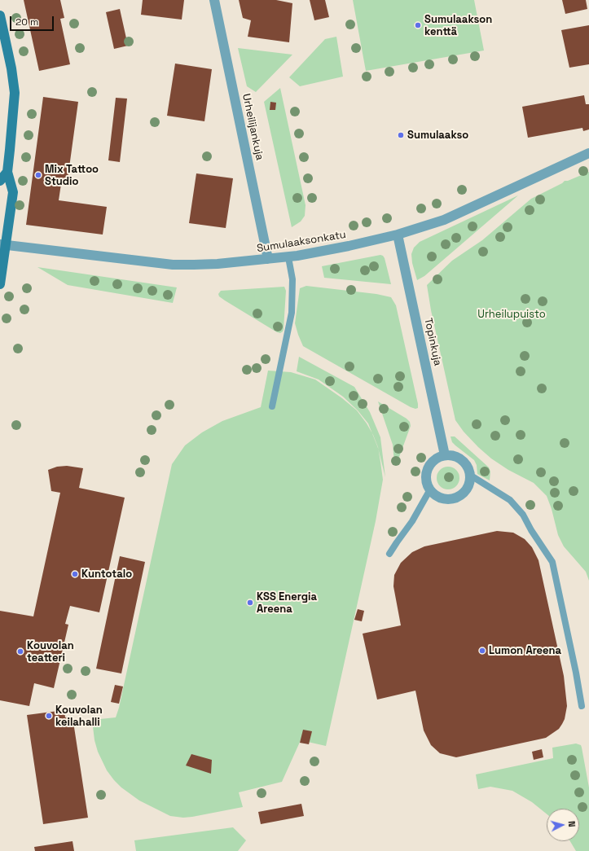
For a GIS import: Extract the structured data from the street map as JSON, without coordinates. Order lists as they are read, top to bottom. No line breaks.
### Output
{"streets":{"street":["Urheilijankuja","Sumulaaksonkatu","Topinkuja"]},"crossings":[["Urheilijankuja","Sumulaaksonkatu"],["Sumulaaksonkatu","Topinkuja"]],"parks":["Urheilupuisto"],"places":["Sumulaakson kenttä","Sumulaakso","Mix Tattoo Studio","Kuntotalo","KSS Energia Areena","Lumon Areena","Kouvolan teatteri","Kouvolan keilahalli"],"scale_bar":"20 m","north":"right"}
